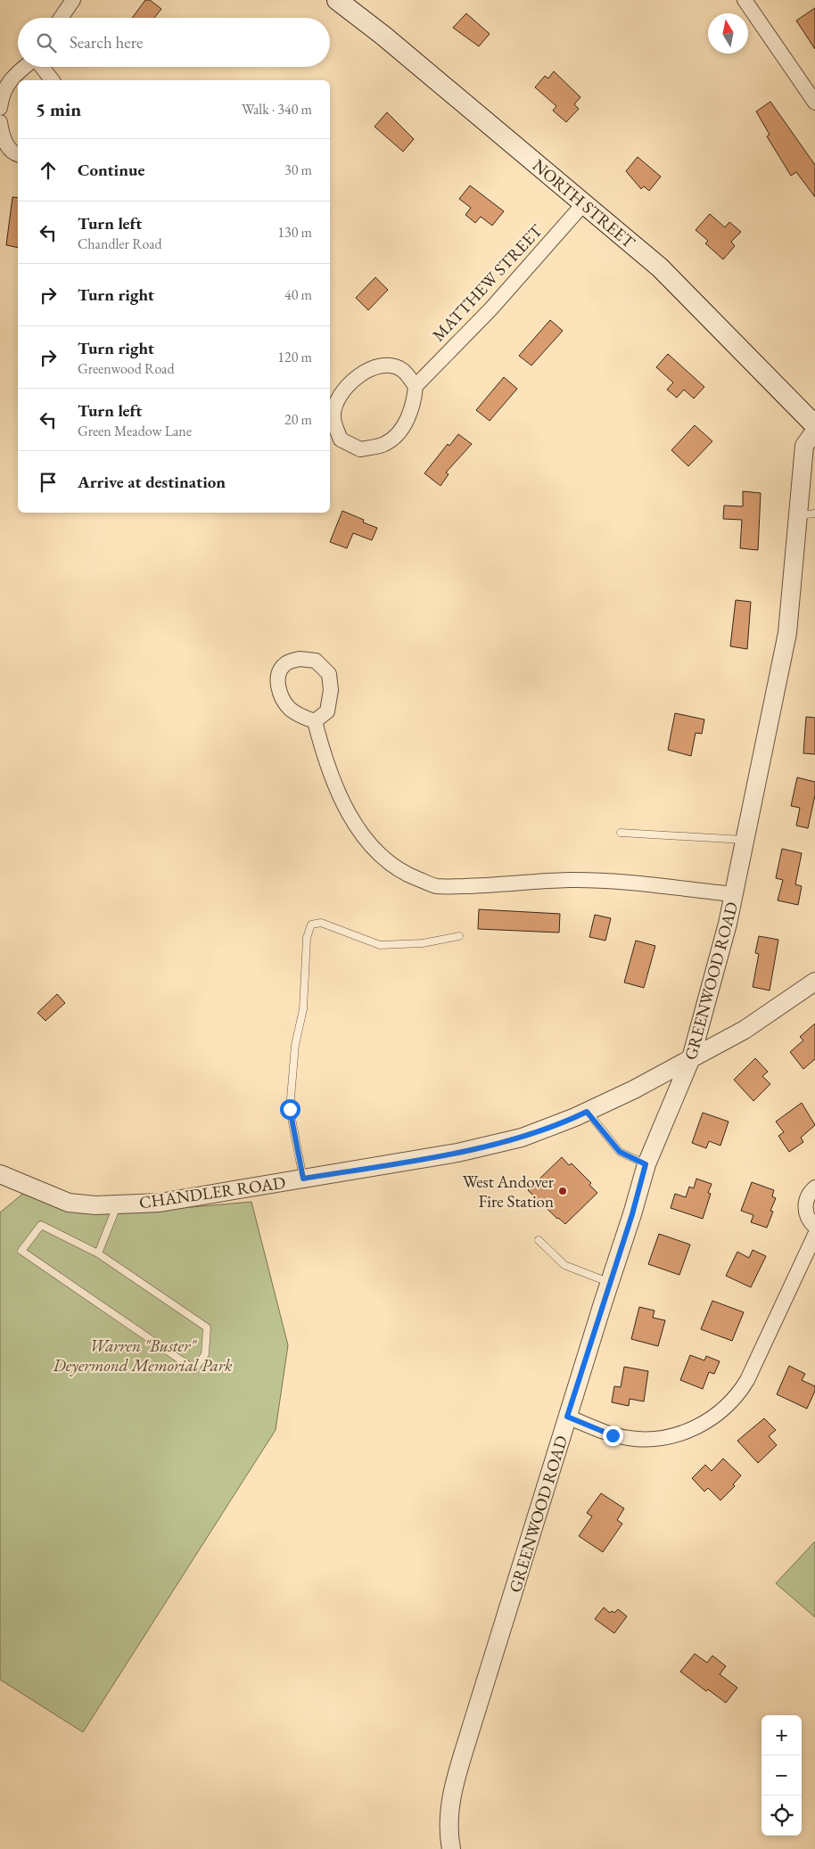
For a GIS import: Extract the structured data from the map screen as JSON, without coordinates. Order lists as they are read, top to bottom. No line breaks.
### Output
{"streets":{"main road":["NORTH STREET"],"street":["MATTHEW STREET","GREENWOOD ROAD","CHANDLER ROAD"]},"crossings":[["NORTH STREET","MATTHEW STREET"],["GREENWOOD ROAD","CHANDLER ROAD"]],"parks":["Warren \"Buster\" Deyermond Memorial Park"],"places":["West Andover Fire Station"],"north":"top","page":{"search":"Search here","heading":["5 min","Walk · 340 m"],"list":[["Continue","30 m"],["Turn left","Chandler Road","130 m"],["Turn right","40 m"],["Turn right","Greenwood Road","120 m"],["Turn left","Green Meadow Lane","20 m"],"Arrive at destination"],"map_buttons":["+","−"]}}
